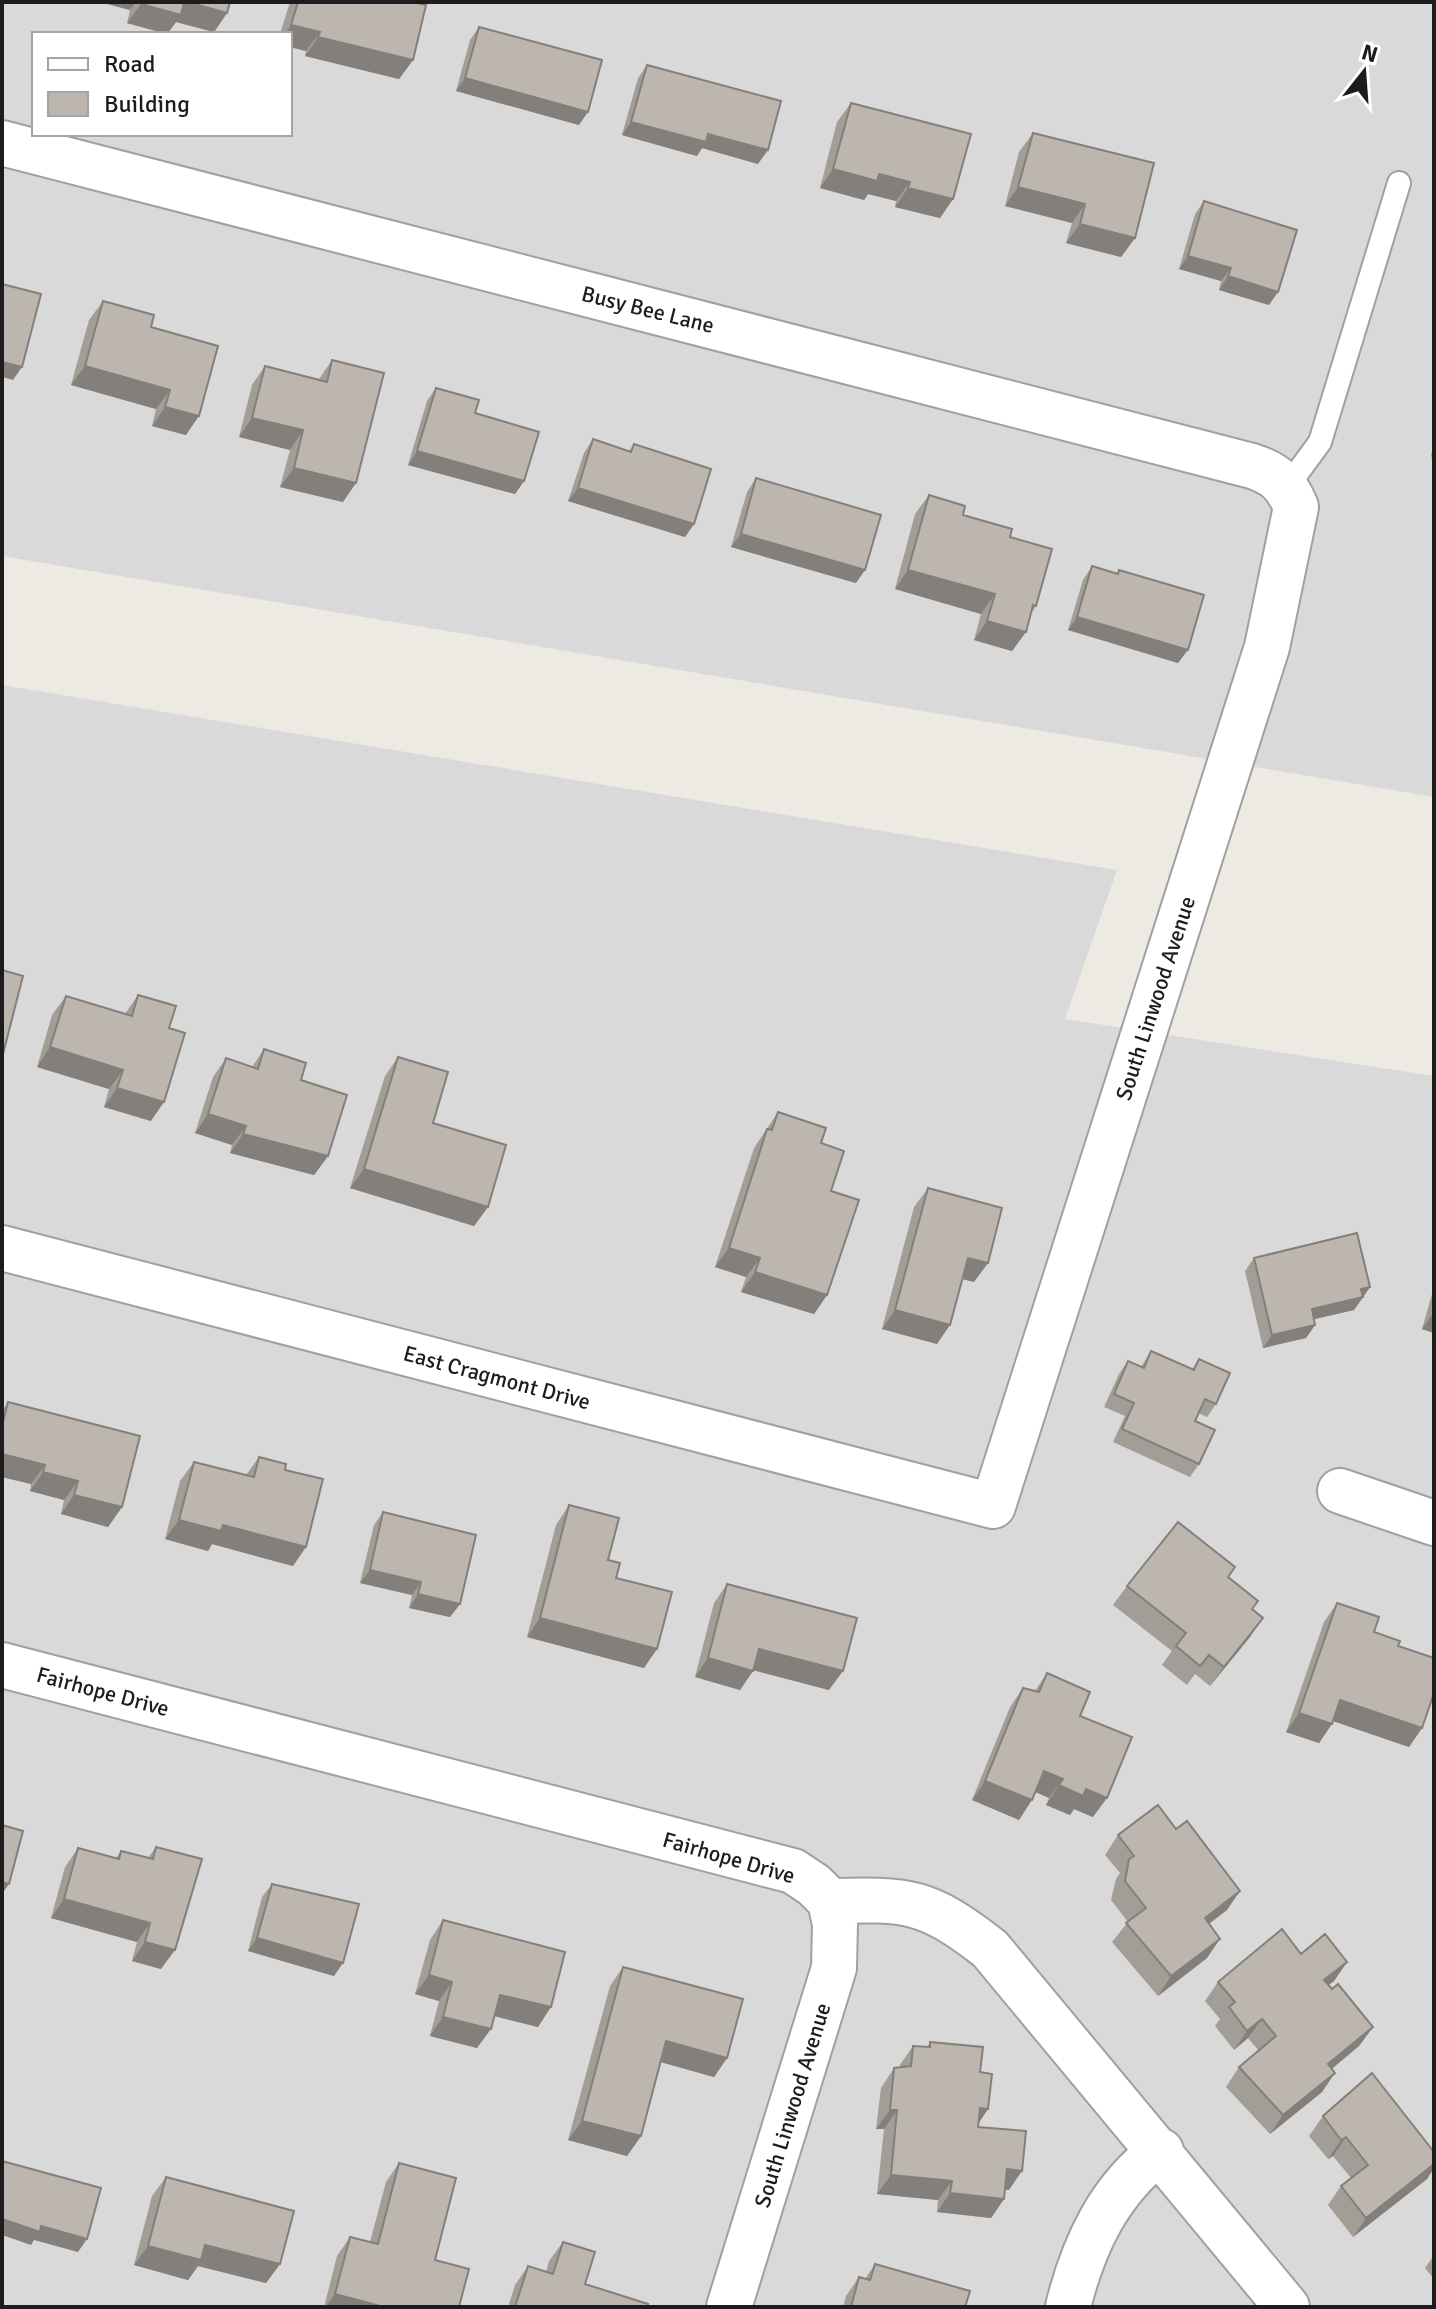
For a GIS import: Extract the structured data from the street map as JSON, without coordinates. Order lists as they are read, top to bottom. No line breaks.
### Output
{"streets":{"street":["Busy Bee Lane","South Linwood Avenue","East Cragmont Drive","Fairhope Drive"]},"crossings":[["Busy Bee Lane","South Linwood Avenue"],["South Linwood Avenue","East Cragmont Drive"],["South Linwood Avenue","Fairhope Drive"]],"legend":["Road","Building"],"north":"top"}
